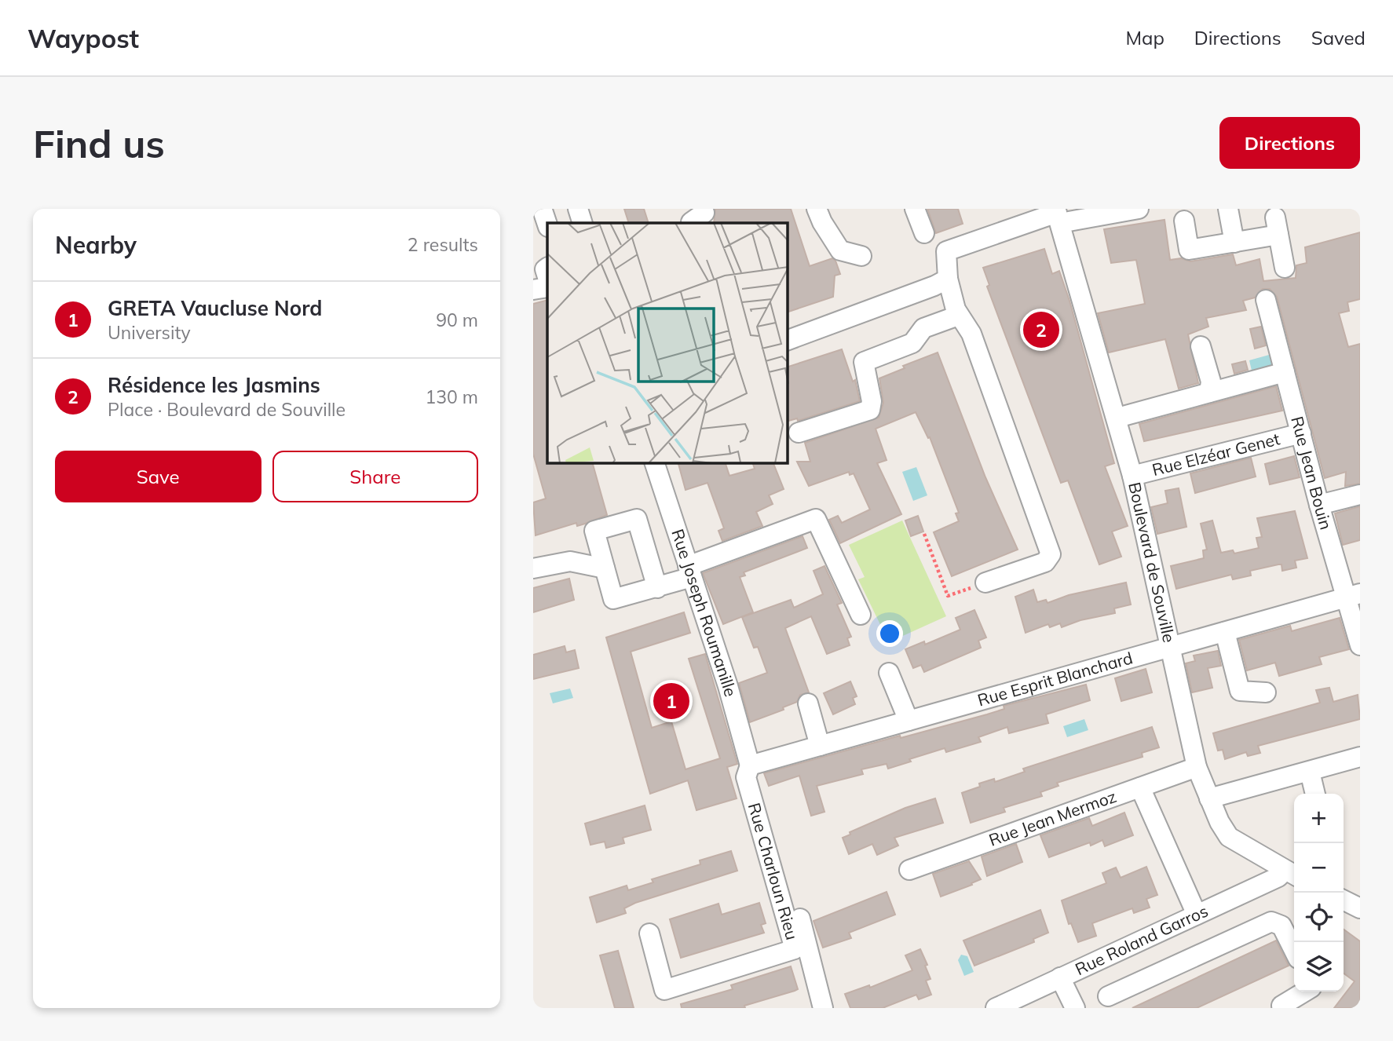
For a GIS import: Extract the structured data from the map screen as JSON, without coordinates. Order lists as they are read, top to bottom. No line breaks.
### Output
{"streets":{"street":["Rue Elzéar Genet","Rue Jean Bouin","Boulevard de Souville","Rue Joseph Roumanille","Rue Esprit Blanchard","Rue Jean Mermoz","Rue Charloun Rieu","Rue Roland Garros"]},"crossings":[["Rue Elzéar Genet","Rue Jean Bouin"],["Rue Elzéar Genet","Boulevard de Souville"],["Rue Jean Bouin","Rue Esprit Blanchard"],["Boulevard de Souville","Rue Esprit Blanchard"],["Boulevard de Souville","Rue Jean Mermoz"],["Boulevard de Souville","Rue Roland Garros"],["Rue Joseph Roumanille","Rue Esprit Blanchard"],["Rue Joseph Roumanille","Rue Charloun Rieu"],["Rue Esprit Blanchard","Rue Charloun Rieu"]],"page":{"header":"Waypost","nav":["Map","Directions","Saved"],"buttons":["Directions",["Save","Share"]],"title":"Find us","heading":["Nearby","2 results"],"list":[{"mark":"1","name":"GRETA Vaucluse Nord","note":"University","value":"90 m"},{"mark":"2","name":"Résidence les Jasmins","note":"Place · Boulevard de Souville","value":"130 m"}],"pins":["2","1"],"map_buttons":["+","−"]}}
